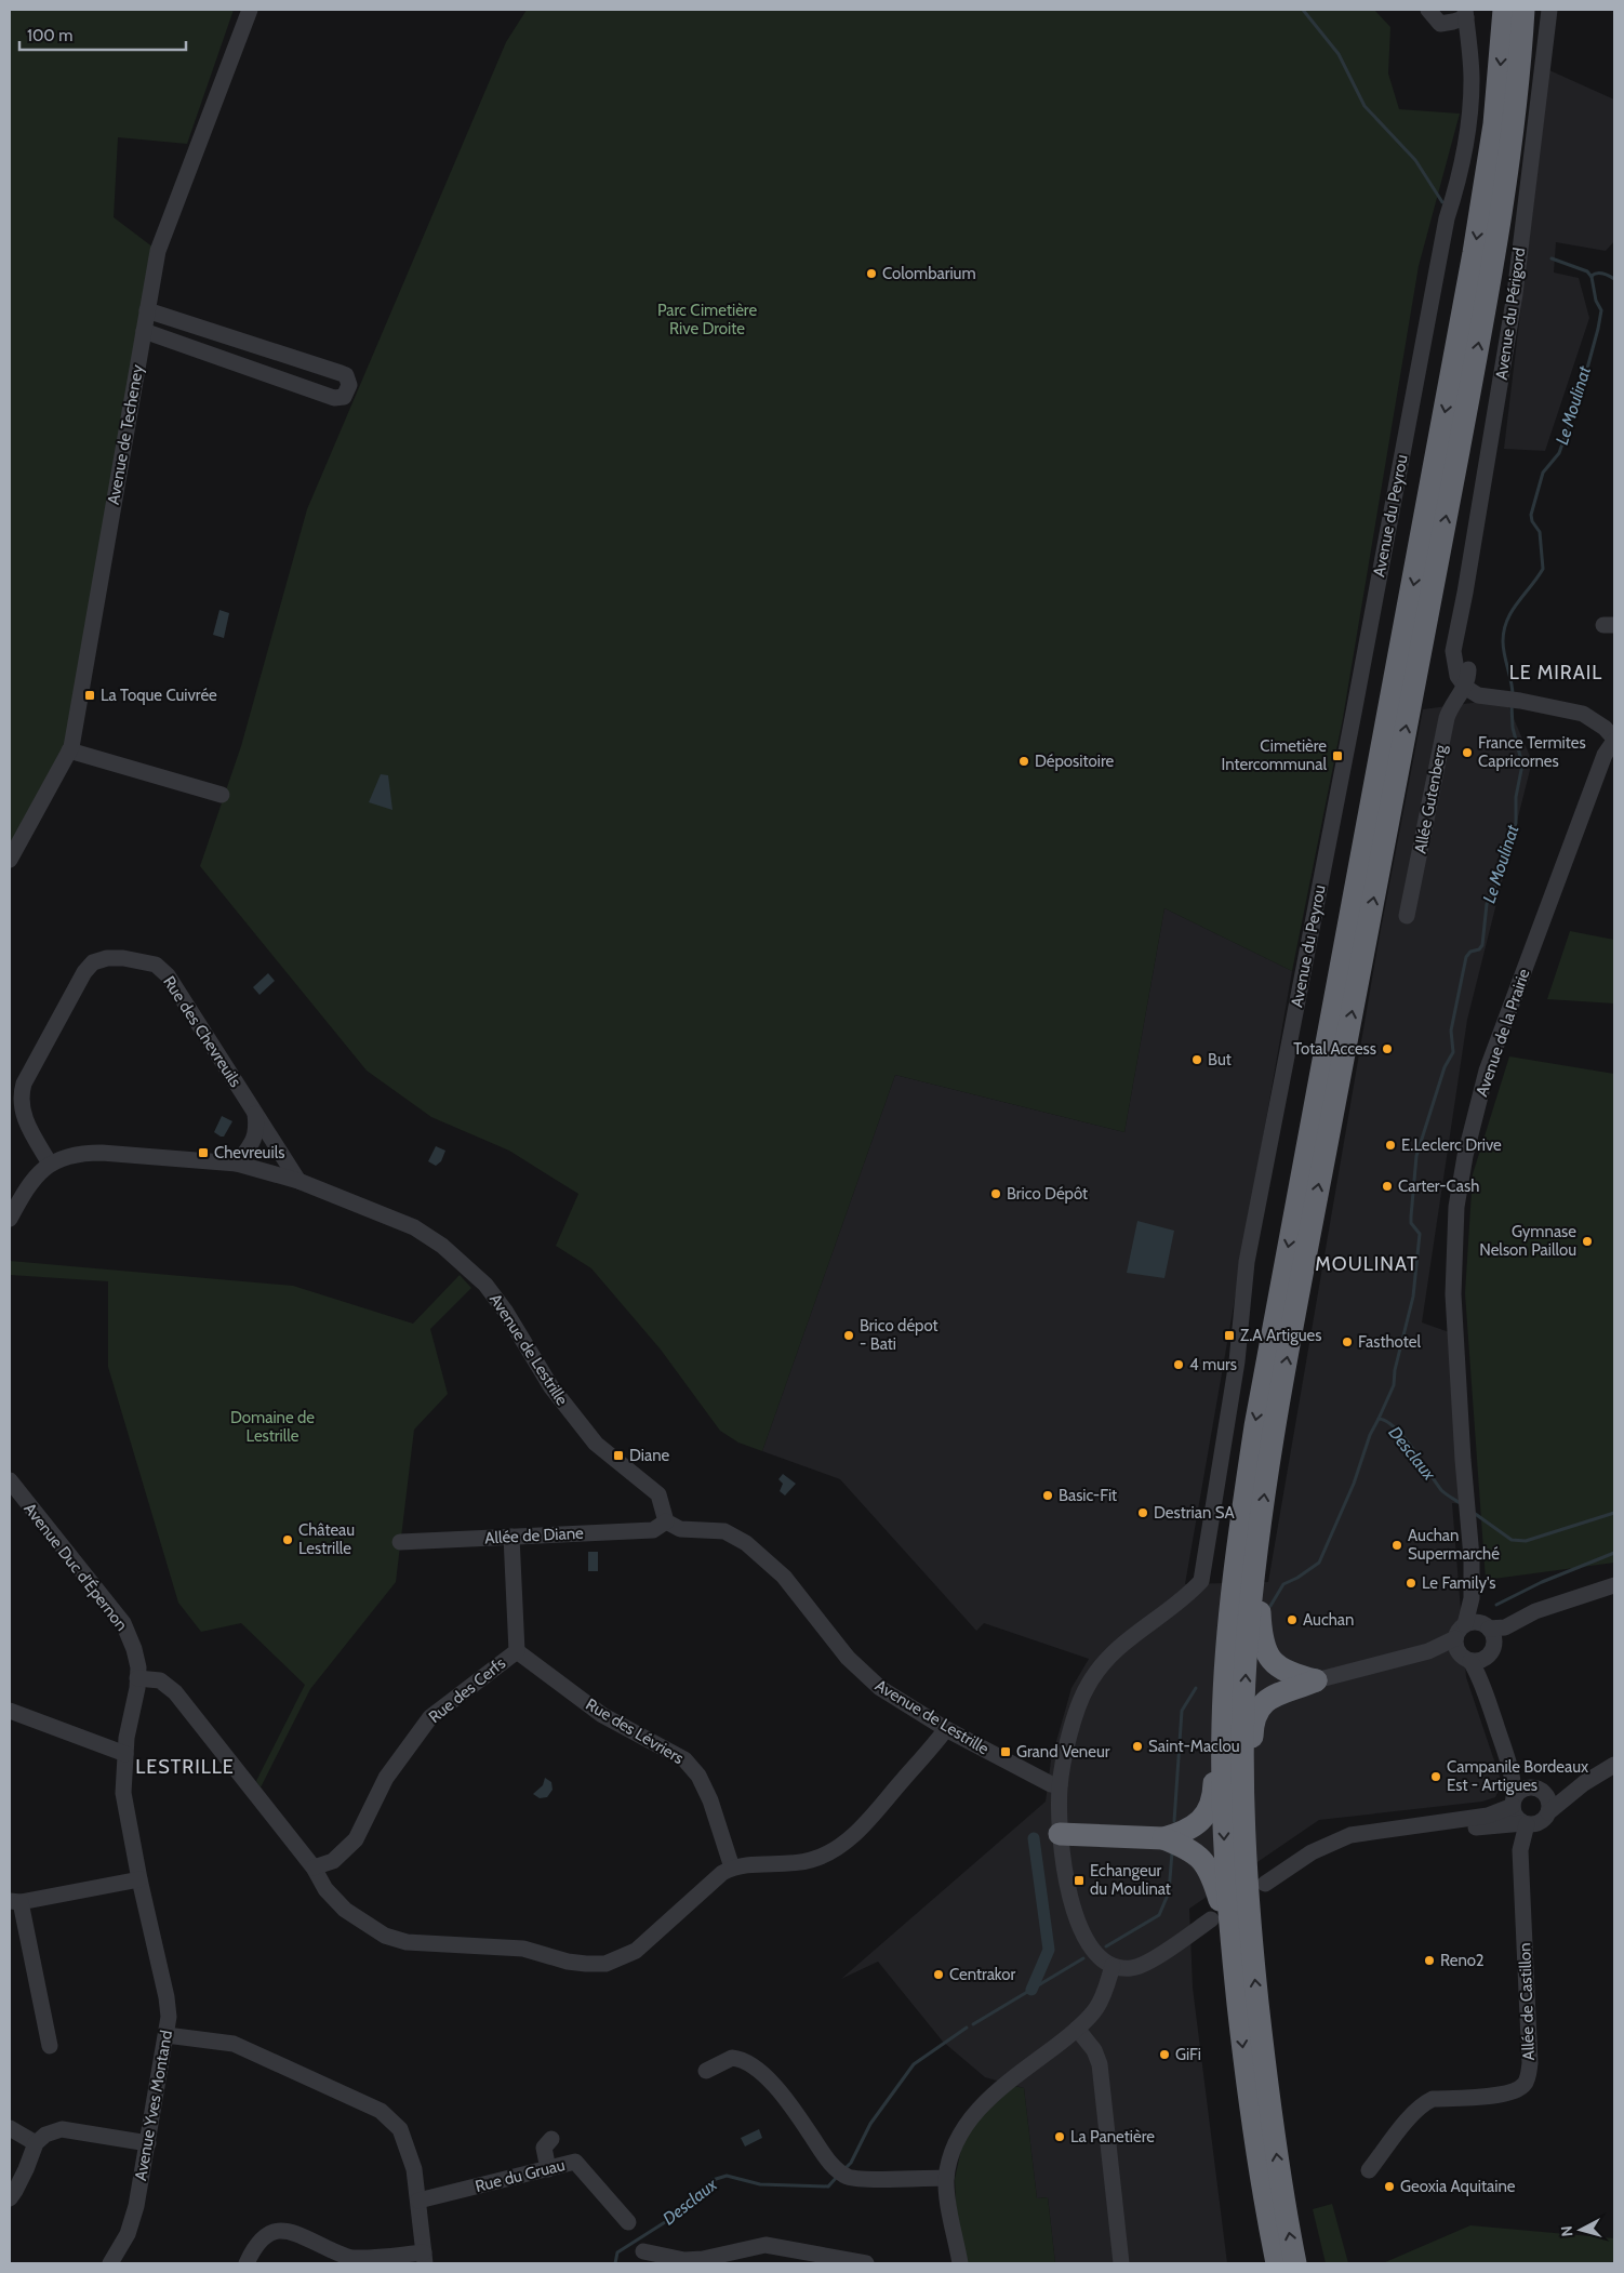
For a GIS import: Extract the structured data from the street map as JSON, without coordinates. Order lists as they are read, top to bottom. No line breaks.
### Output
{"streets":{"street":["Avenue du Périgord","Avenue de Techeney","Avenue du Peyrou","Allée Gutenberg","Rue des Chevreuils","Avenue de la Prairie","Avenue de Lestrille","Allée de Diane","Avenue Duc d'Épernon","Rue des Cerfs","Rue des Lévriers","Allée de Castillon","Avenue Yves Montand","Rue du Gruau"]},"crossings":[["Avenue du Périgord","Allée Gutenberg"],["Avenue du Peyrou","Avenue de Lestrille"],["Rue des Chevreuils","Avenue de Lestrille"],["Avenue de la Prairie","Allée de Castillon"],["Avenue de Lestrille","Allée de Diane"],["Allée de Diane","Rue des Cerfs"],["Avenue Duc d'Épernon","Avenue Yves Montand"],["Rue des Cerfs","Rue des Lévriers"]],"districts":["LE MIRAIL","MOULINAT","LESTRILLE"],"water":["Le Moulinat","Desclaux"],"parks":["Parc Cimetière Rive Droite","Domaine de Lestrille"],"places":{"other":["Colombarium","France Termites Capricornes","Dépositoire","Total Access","But","E.Leclerc Drive","Carter-Cash","Brico Dépôt","Gymnase Nelson Paillou","Brico dépot - Bati","Fasthotel","4 murs","Basic-Fit","Destrian SA","Château Lestrille","Auchan Supermarché","Le Family's","Auchan","Saint-Maclou","Campanile Bordeaux Est - Artigues","Reno2","Centrakor","GiFi","La Panetière","Geoxia Aquitaine"],"transit":["La Toque Cuivrée","Cimetière Intercommunal","Chevreuils","Z.A Artigues","Diane","Grand Veneur","Echangeur du Moulinat"]},"scale_bar":"100 m","north":"left"}
